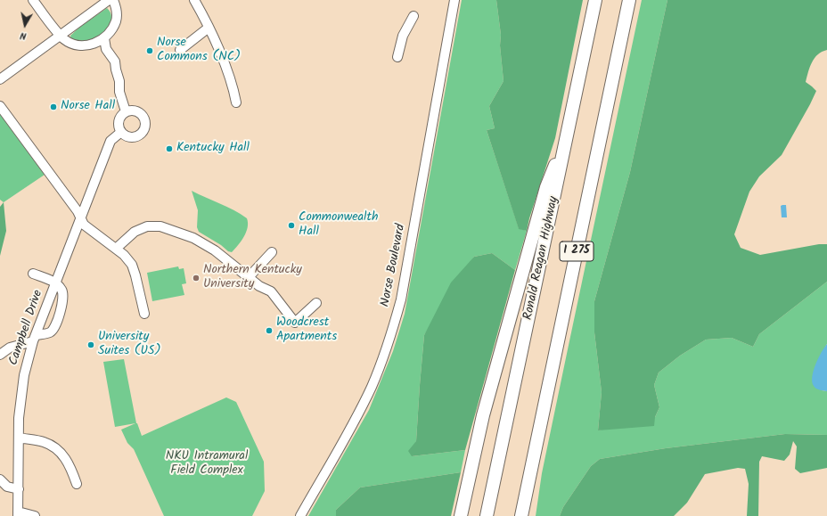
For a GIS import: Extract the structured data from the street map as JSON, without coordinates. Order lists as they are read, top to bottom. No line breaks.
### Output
{"streets":{"highway":["I 275","Ronald Reagan Highway"],"street":["Norse Boulevard","Campbell Drive"]},"parks":["NKU Intramural Field Complex"],"places":["Norse Commons (NC)","Norse Hall","Kentucky Hall","Commonwealth Hall","Northern Kentucky University","Woodcrest Apartments","University Suites (US)"],"north":"bottom"}
